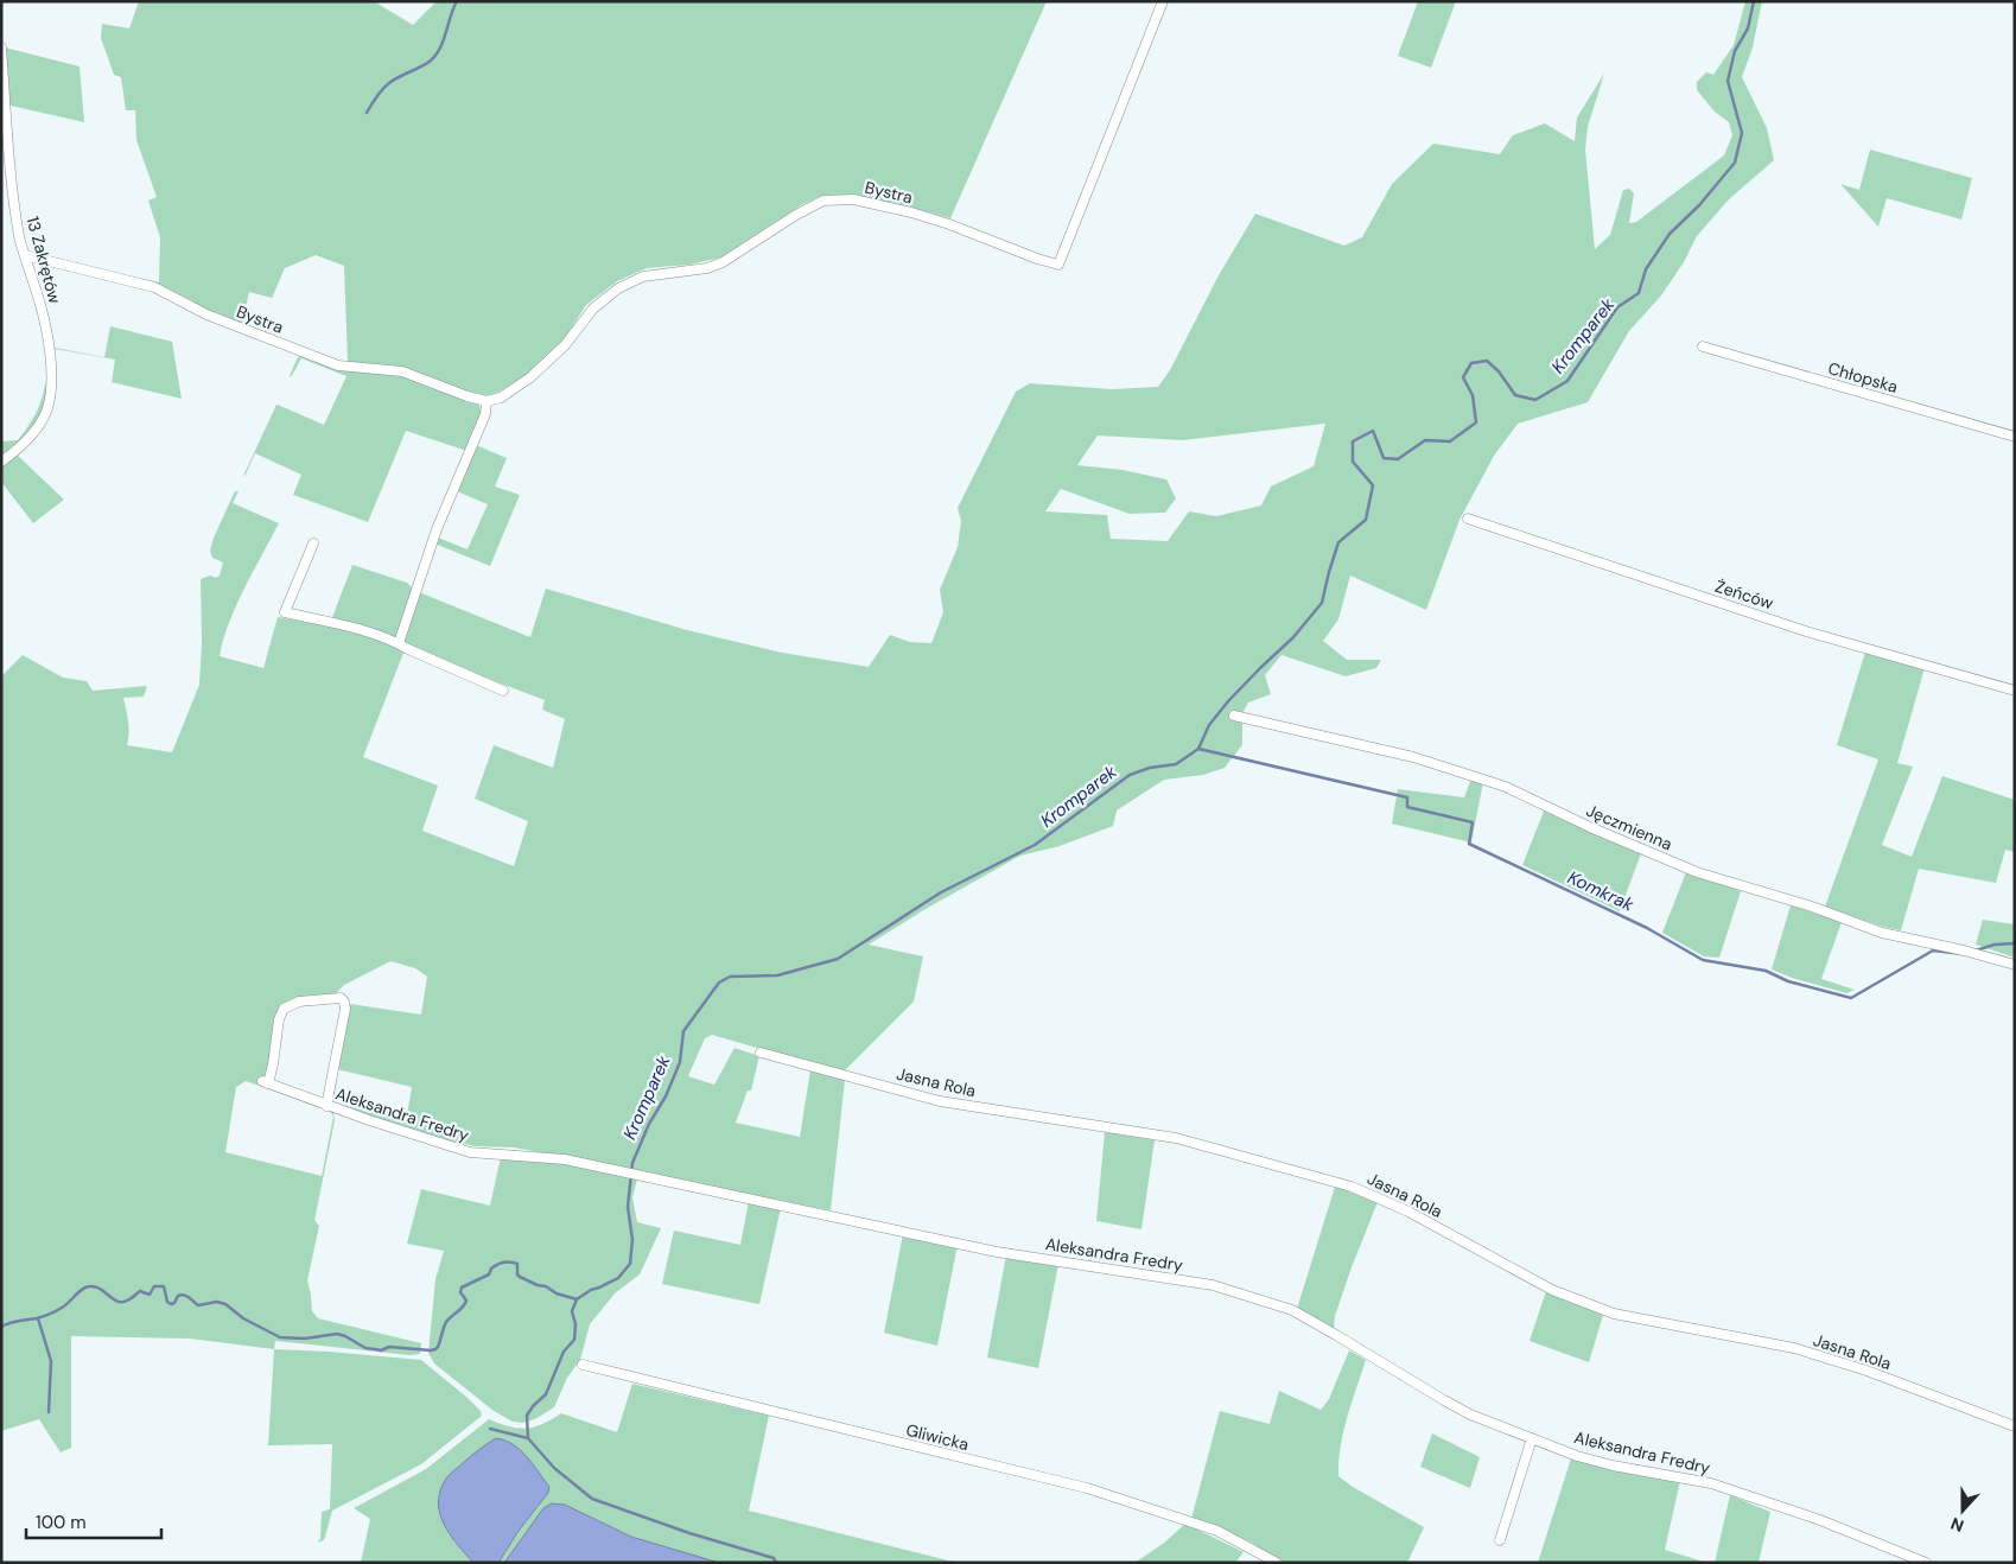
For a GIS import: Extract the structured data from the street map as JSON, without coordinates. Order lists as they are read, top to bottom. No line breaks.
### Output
{"streets":{"street":["Bystra","13 Zakrętów","Chłopska","Żeńców","Jęczmienna","Jasna Rola","Aleksandra Fredry","Gliwicka"]},"crossings":[["Bystra","13 Zakrętów"]],"water":["Kromparek","Komkrak"],"scale_bar":"100 m","north":"bottom"}
